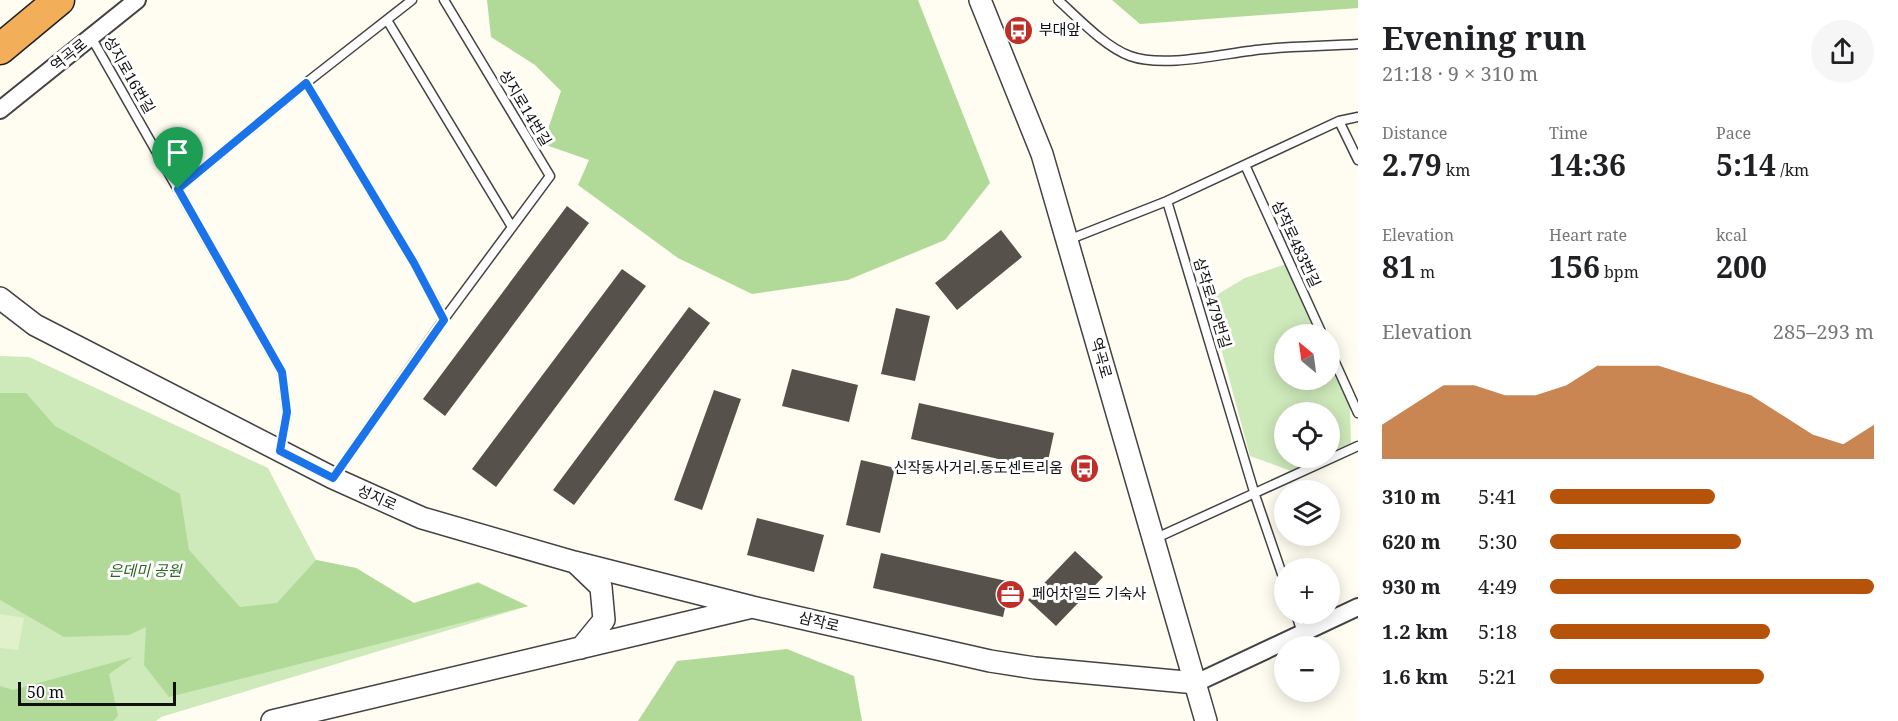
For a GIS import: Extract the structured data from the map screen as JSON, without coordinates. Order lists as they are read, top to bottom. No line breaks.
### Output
{"streets":{"street":["역곡로","성지로","삼작로"],"lane":["성지로16번길","성지로14번길","삼작로483번길","삼작로479번길"]},"crossings":[["역곡로","성지로16번길"],["역곡로","삼작로"],["성지로16번길","성지로"],["성지로14번길","성지로"],["성지로","삼작로"]],"parks":["은데미 공원"],"places":{"bus stop":["부대앞","신작동사거리.동도센트리움"],"office":["페어차일드 기숙사"]},"scale_bar":"50 m","north":"top left","page":{"heading":["Evening run","21:18 · 9 × 310 m"],"stats":[["Distance","2.79 km"],["Time","14:36"],["Pace","5:14 /km"],["Elevation","81 m"],["Heart rate","156 bpm"],["kcal","200"]],"chart":["Elevation","285–293 m"],"map_buttons":["+","−"],"list":[{"name":"310 m","note":"5:41"},{"name":"620 m","note":"5:30"},{"name":"930 m","note":"4:49"},{"name":"1.2 km","note":"5:18"},{"name":"1.6 km","note":"5:21"}],"scale":"50 m"}}
